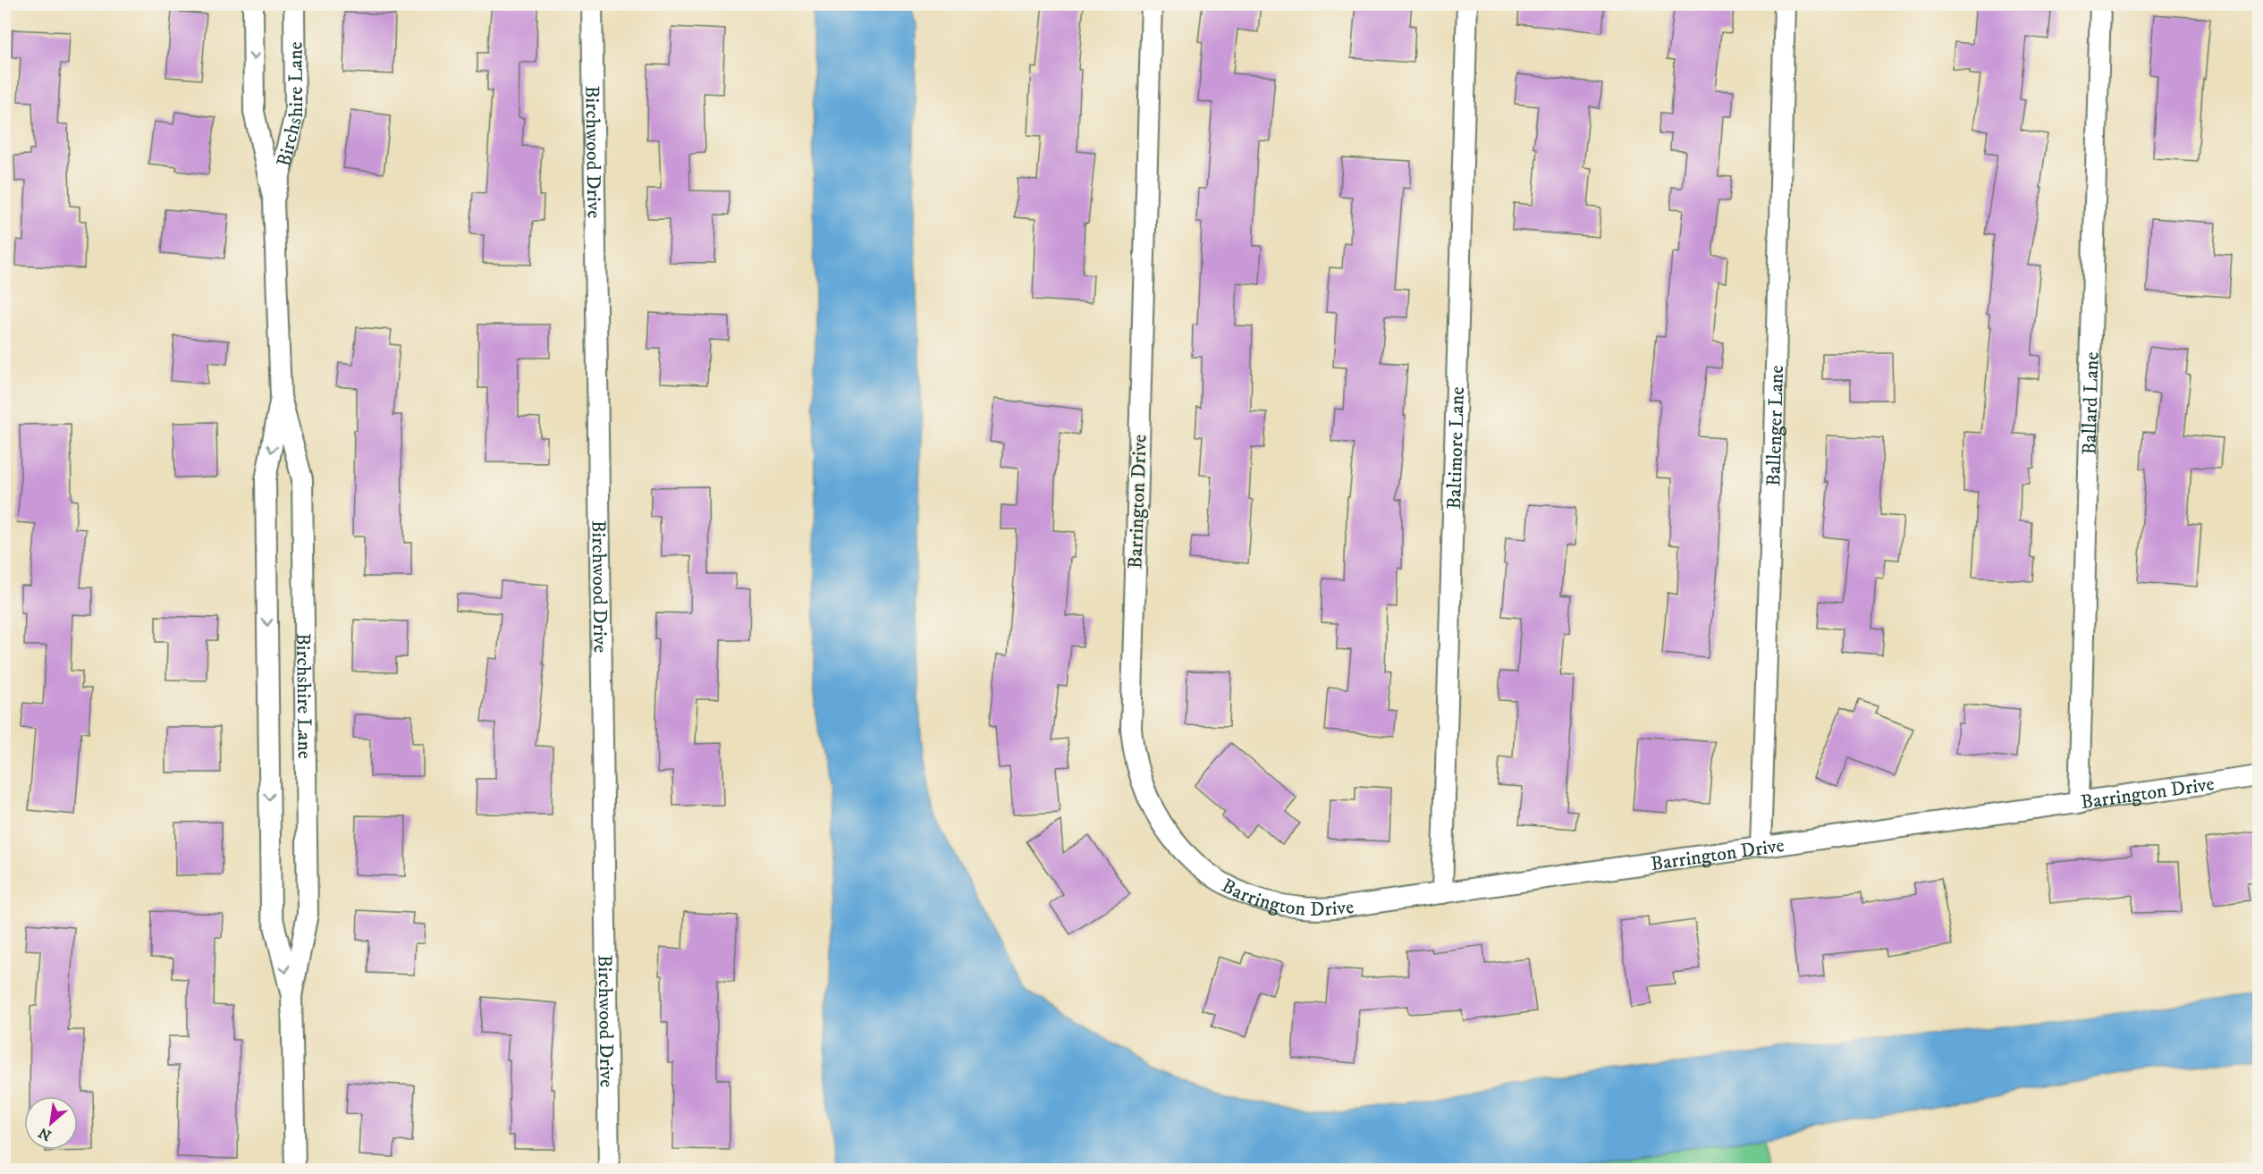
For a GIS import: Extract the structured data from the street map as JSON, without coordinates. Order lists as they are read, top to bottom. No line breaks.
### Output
{"streets":{"street":["Birchshire Lane","Birchwood Drive","Ballard Lane","Ballenger Lane","Baltimore Lane","Barrington Drive"]},"crossings":[["Ballard Lane","Barrington Drive"],["Ballenger Lane","Barrington Drive"],["Baltimore Lane","Barrington Drive"]],"north":"bottom left"}
